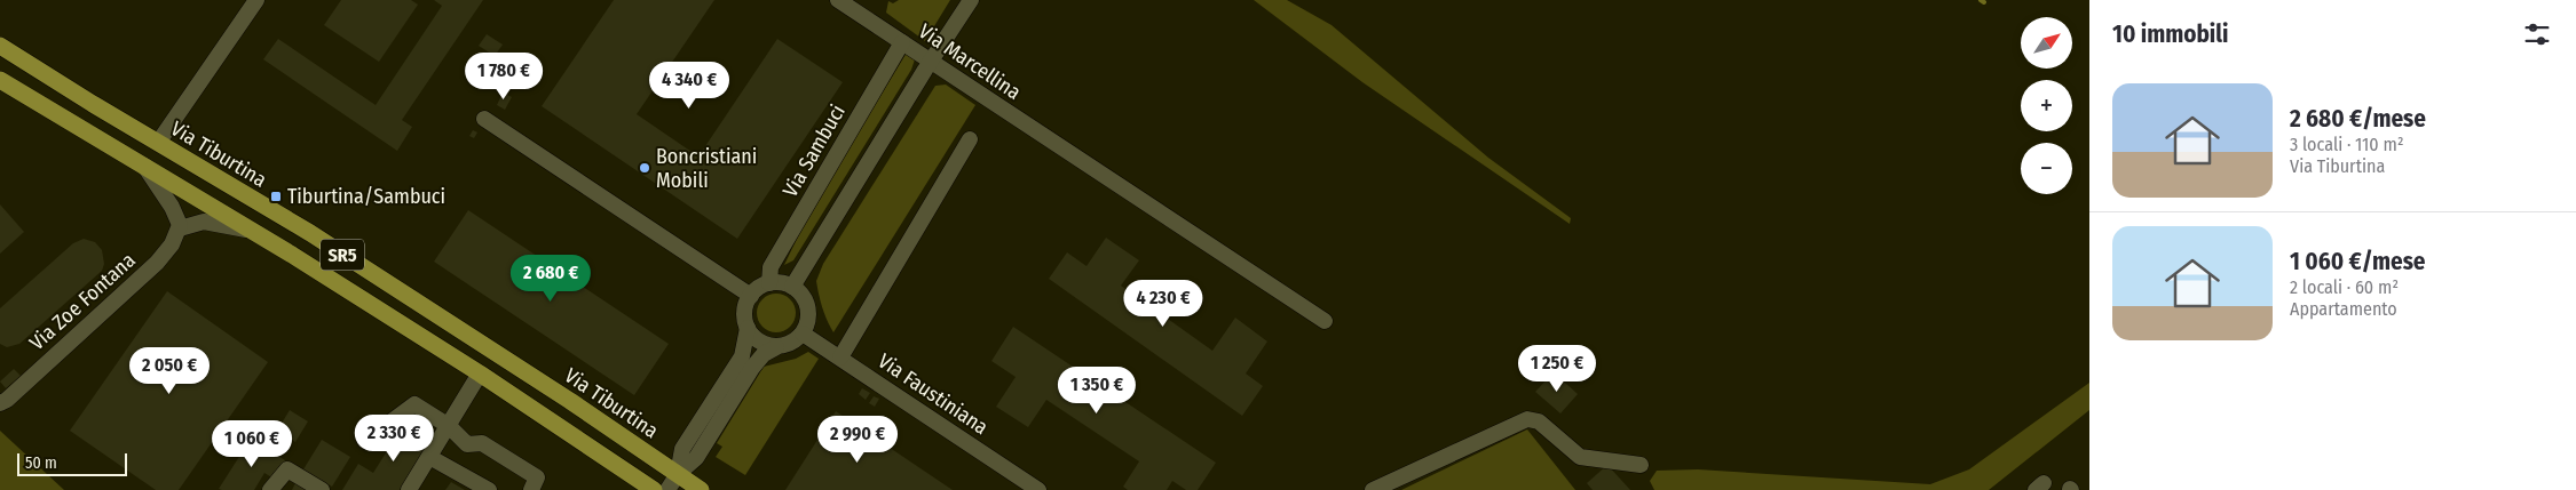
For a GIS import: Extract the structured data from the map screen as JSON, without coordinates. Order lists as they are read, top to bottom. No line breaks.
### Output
{"streets":{"main road":["Via Tiburtina","SR5"],"street":["Via Marcellina","Via Sambuci","Via Zoe Fontana","Via Faustiniana"]},"crossings":[["Via Marcellina","Via Sambuci"],["Via Sambuci","Via Faustiniana"]],"places":{"other":["Boncristiani Mobili"],"transit":["Tiburtina/Sambuci"]},"scale_bar":"50 m","north":"top right","page":{"heading":"10 immobili","map_buttons":["+","−"],"price":["1 780 €","4 340 €","2 680 €","4 230 €","1 250 €","2 050 €","1 350 €","2 330 €","2 990 €","1 060 €"],"list":[{"name":"2 680 €/mese","note":"3 locali · 110 m² · Via Tiburtina"},{"name":"1 060 €/mese","note":"2 locali · 60 m² · Appartamento"}],"scale":"50 m"}}
